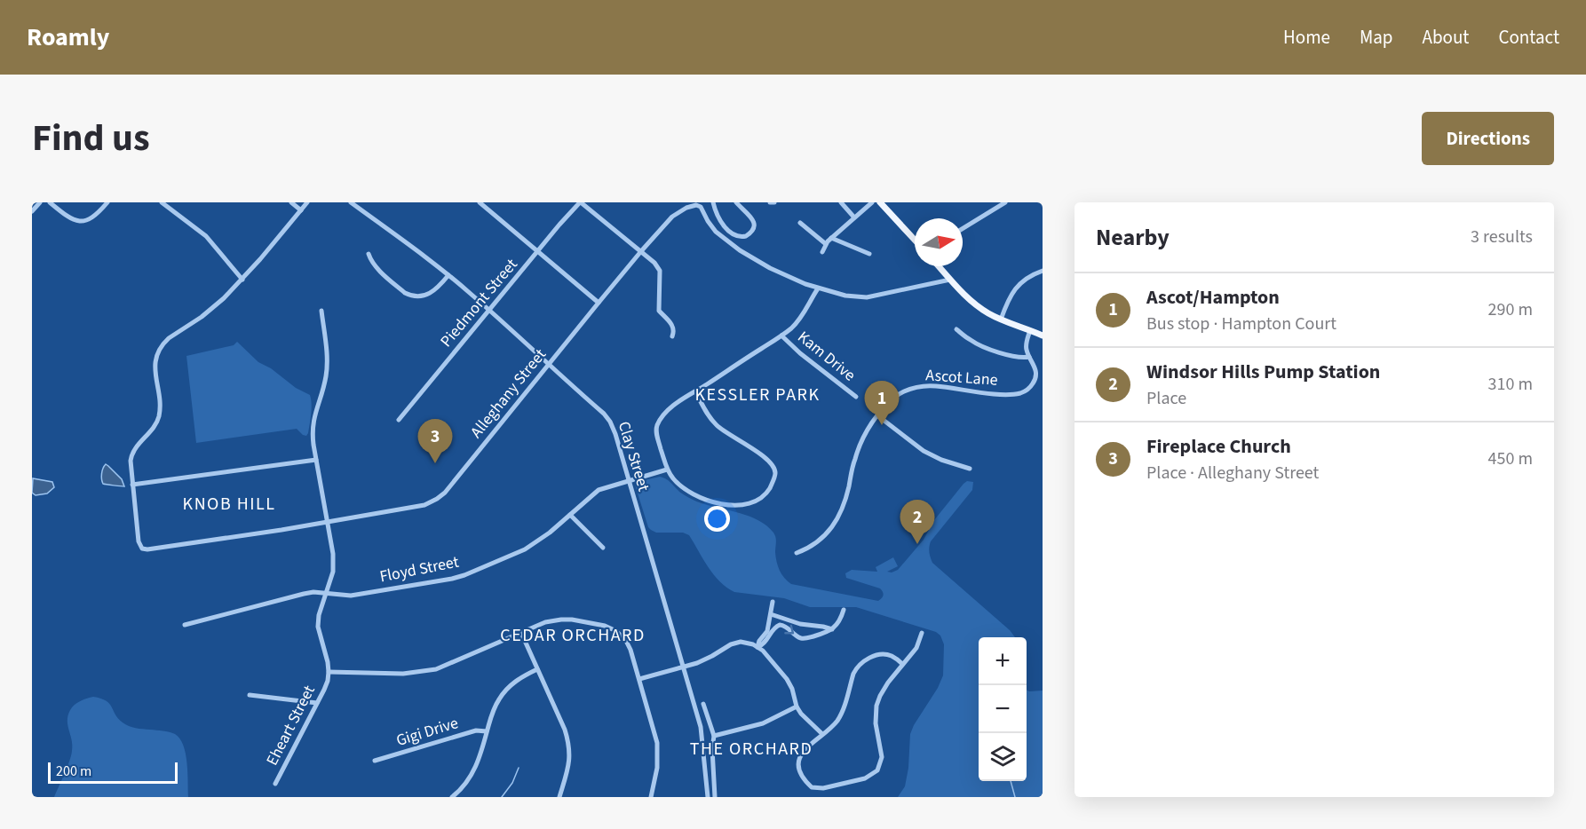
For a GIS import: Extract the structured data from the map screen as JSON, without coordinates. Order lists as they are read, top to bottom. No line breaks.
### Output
{"streets":{"street":["Piedmont Street","Kam Drive","Ascot Lane","Alleghany Street","Clay Street","Floyd Street","Eheart Street","Gigi Drive"]},"crossings":[["Piedmont Street","Clay Street"],["Alleghany Street","Clay Street"],["Alleghany Street","Eheart Street"],["Clay Street","Floyd Street"],["Floyd Street","Eheart Street"]],"districts":["KESSLER PARK","KNOB HILL","CEDAR ORCHARD","THE ORCHARD"],"scale_bar":"200 m","north":"right","page":{"header":"Roamly","nav":["Home","Map","About","Contact"],"title":"Find us","buttons":"Directions","heading":["Nearby","3 results"],"list":[{"mark":"1","name":"Ascot/Hampton","note":"Bus stop · Hampton Court","value":"290 m"},{"mark":"2","name":"Windsor Hills Pump Station","note":"Place","value":"310 m"},{"mark":"3","name":"Fireplace Church","note":"Place · Alleghany Street","value":"450 m"}],"pins":["1","3","2"],"map_buttons":["+","−"],"scale":"200 m"}}
